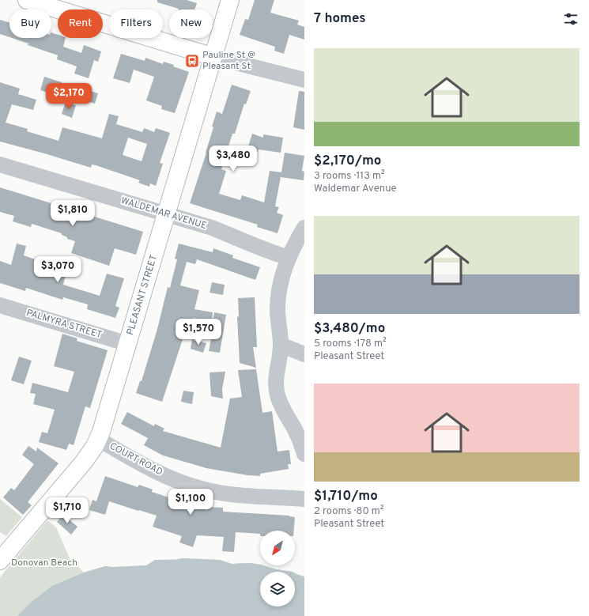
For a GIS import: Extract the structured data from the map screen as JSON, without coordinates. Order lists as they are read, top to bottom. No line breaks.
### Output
{"streets":{"main road":["PLEASANT STREET"],"street":["WALDEMAR AVENUE","PALMYRA STREET","COURT ROAD"]},"crossings":[["WALDEMAR AVENUE","PLEASANT STREET"],["PLEASANT STREET","PALMYRA STREET"],["PLEASANT STREET","COURT ROAD"]],"parks":["Donovan Beach"],"places":{"bus stop":["Pauline St @ Pleasant St"]},"north":"bottom left","page":{"heading":"7 homes","chip":["Buy","Rent","Filters","New"],"list":[{"name":"$2,170/mo","note":"3 rooms · 113 m² · Waldemar Avenue"},{"name":"$3,480/mo","note":"5 rooms · 178 m² · Pleasant Street"},{"name":"$1,710/mo","note":"2 rooms · 80 m² · Pleasant Street"}],"price":["$2,170","$3,480","$1,810","$3,070","$1,570","$1,100","$1,710"]}}
